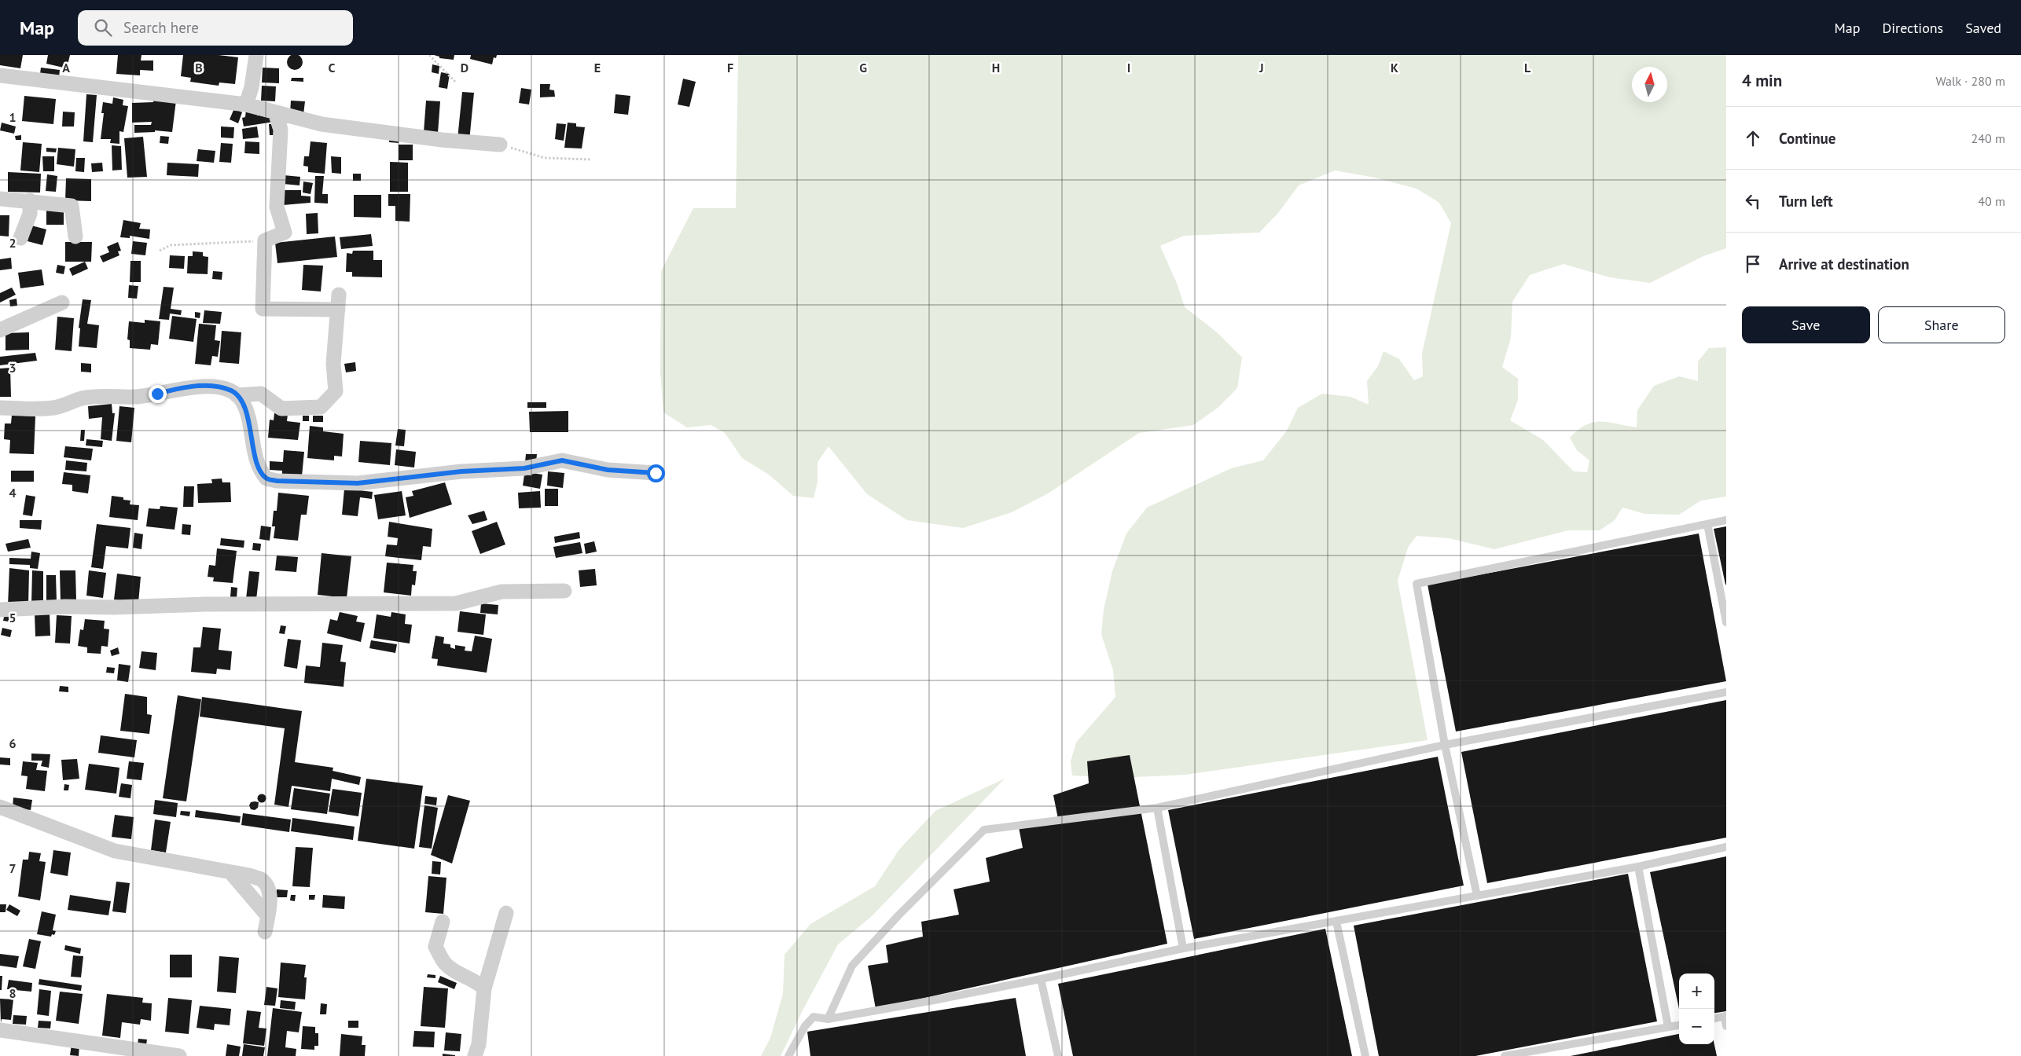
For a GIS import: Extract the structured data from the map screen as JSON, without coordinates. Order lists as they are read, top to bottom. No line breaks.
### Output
{"north":"top","page":{"header":"Map","search":"Search here","nav":["Map","Directions","Saved"],"heading":["4 min","Walk · 280 m"],"list":[["Continue","240 m"],["Turn left","40 m"],"Arrive at destination"],"buttons":["Save","Share"],"map_buttons":["+","−"]},"grid":{"columns":["A","B","C","D","E","F","G","H","I","J","K","L"],"rows":["1","2","3","4","5","6","7","8"]}}
